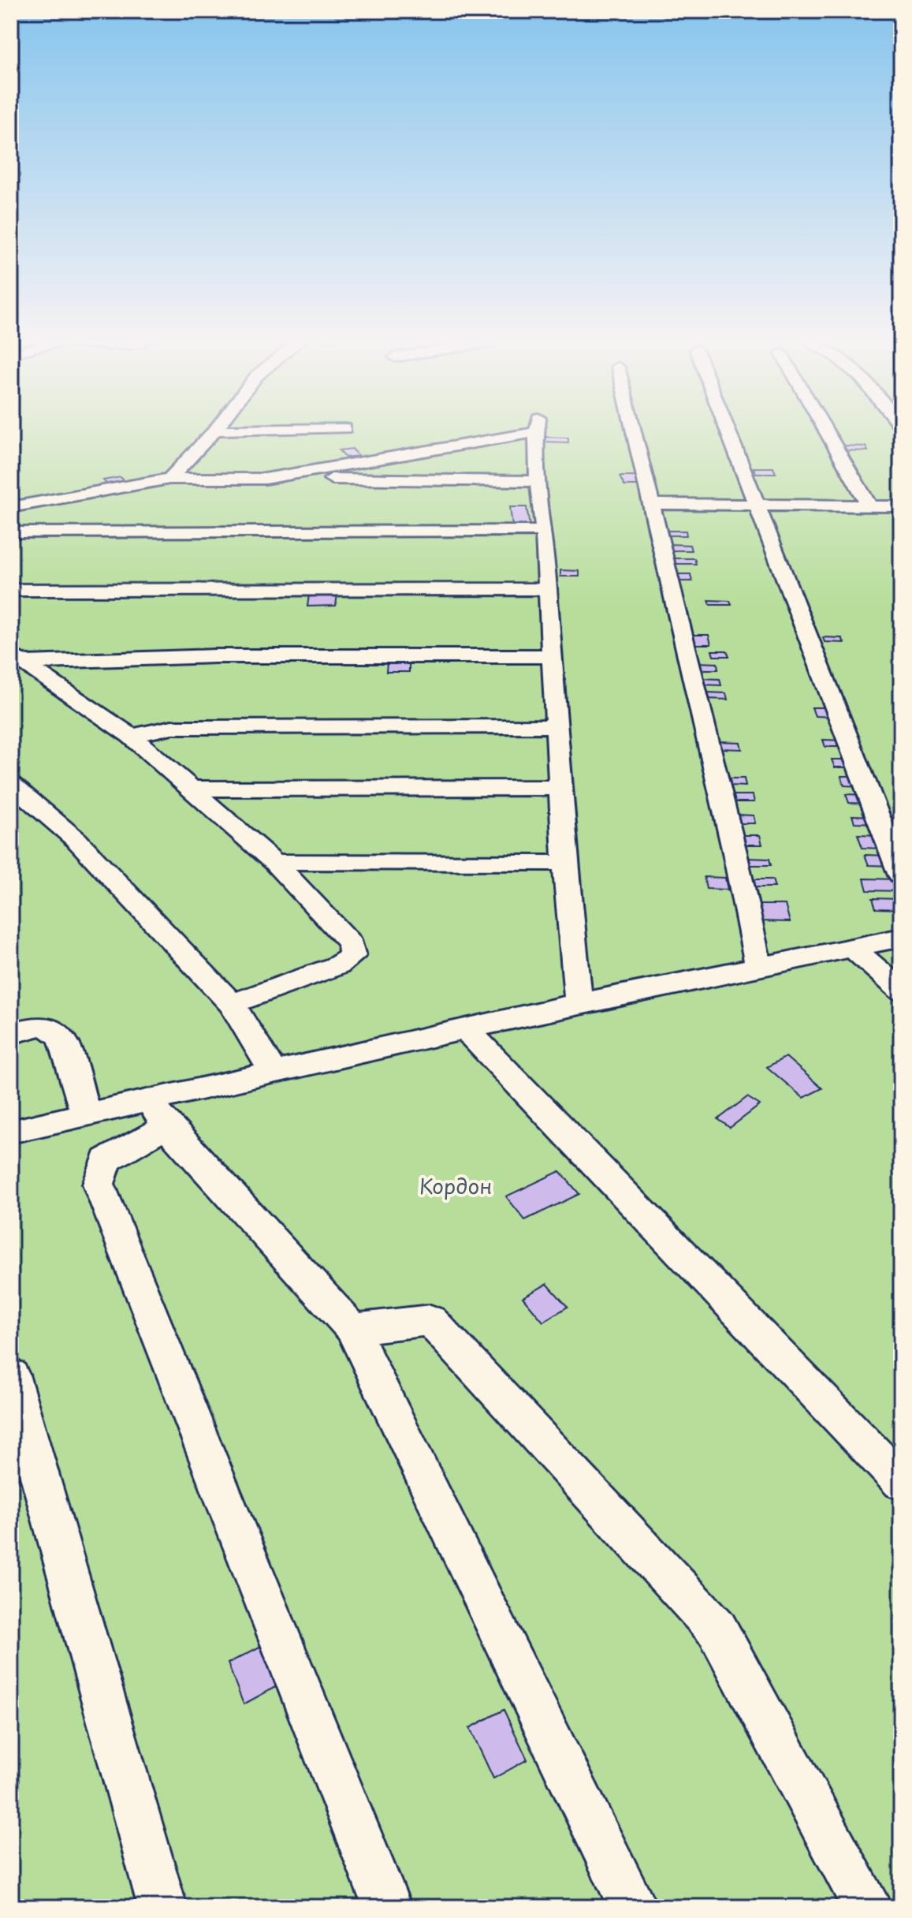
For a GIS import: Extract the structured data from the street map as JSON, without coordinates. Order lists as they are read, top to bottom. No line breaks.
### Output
{"parks":["Кордон"]}
